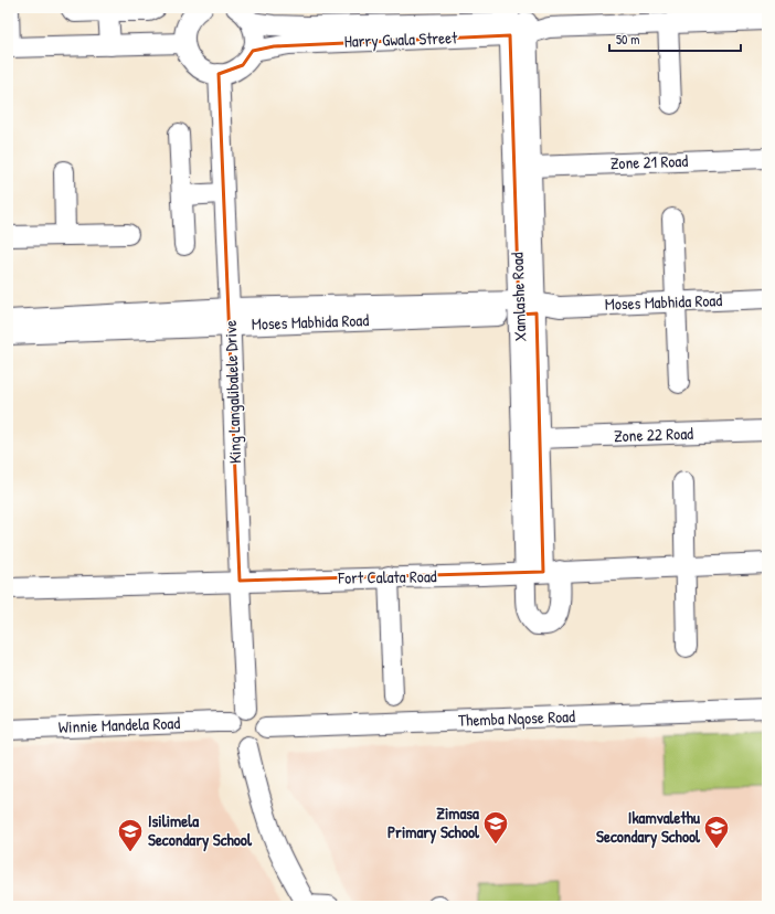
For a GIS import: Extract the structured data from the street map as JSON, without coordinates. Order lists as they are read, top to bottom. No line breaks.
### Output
{"streets":{"street":["Harry Gwala Street","Zone 21 Road","Xamlashe Road","Moses Mabhida Road","King Langalibalele Drive","Zone 22 Road","Fort Calata Road","Themba Nqose Road","Winnie Mandela Road"]},"crossings":[["Harry Gwala Street","Xamlashe Road"],["Zone 21 Road","Xamlashe Road"],["Xamlashe Road","Moses Mabhida Road"],["Xamlashe Road","Zone 22 Road"],["Xamlashe Road","Fort Calata Road"],["Moses Mabhida Road","King Langalibalele Drive"],["King Langalibalele Drive","Fort Calata Road"],["King Langalibalele Drive","Themba Nqose Road"],["King Langalibalele Drive","Winnie Mandela Road"],["Themba Nqose Road","Winnie Mandela Road"]],"places":{"school or university":["Zimasa Primary School","Ikamvalethu Secondary School","Isilimela Secondary School"]},"scale_bar":"50 m"}
